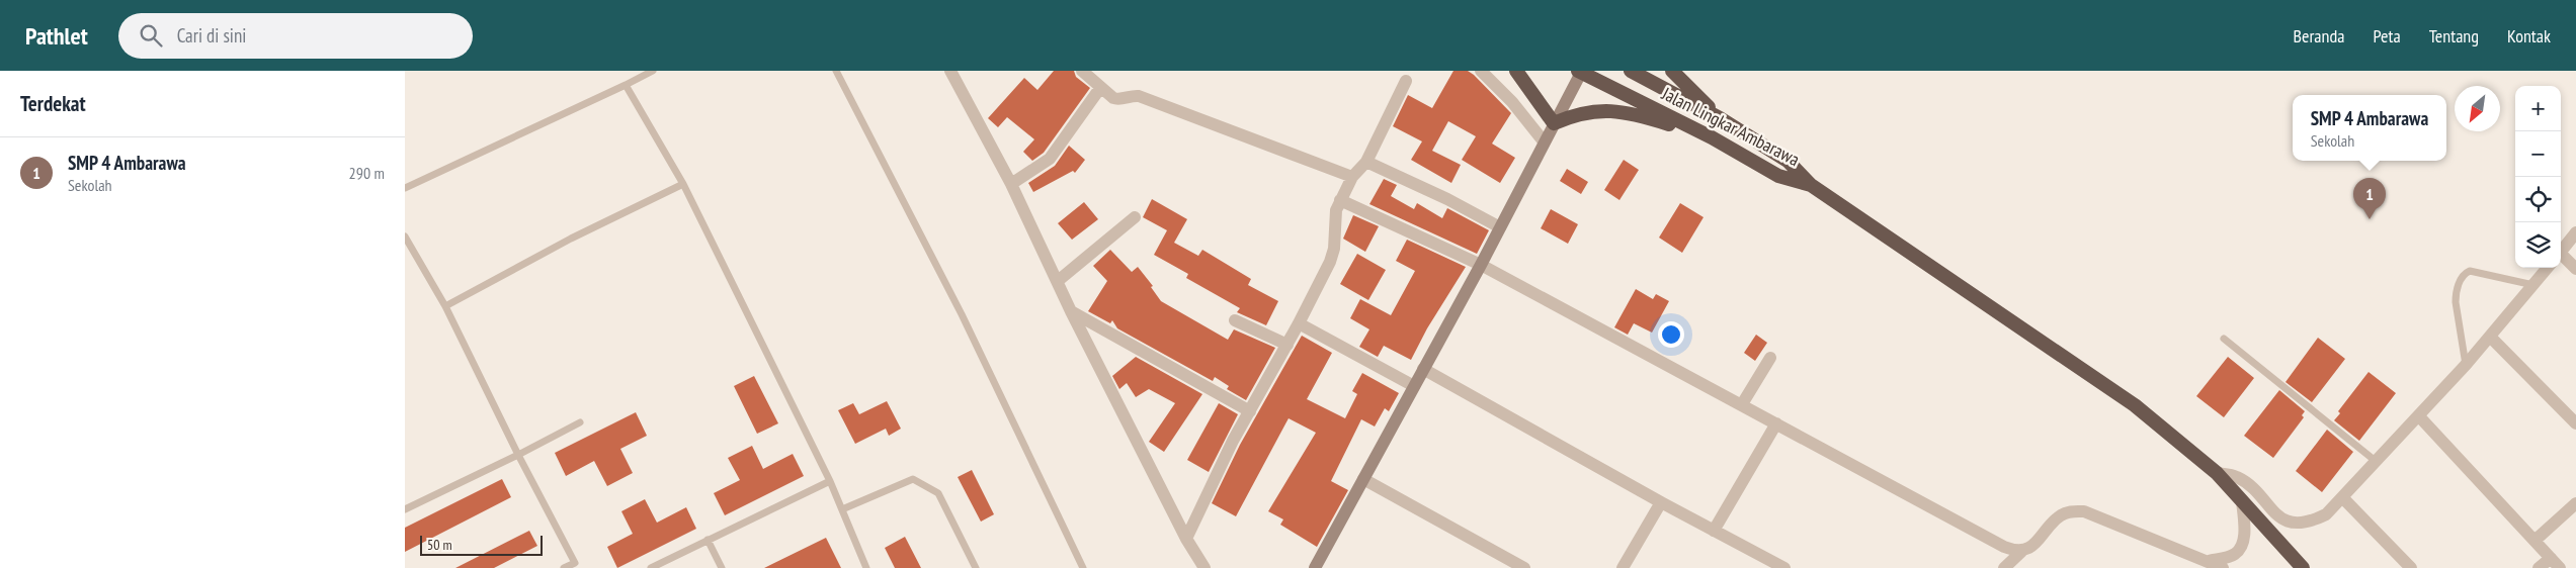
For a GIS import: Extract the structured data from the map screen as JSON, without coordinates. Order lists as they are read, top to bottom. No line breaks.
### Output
{"streets":{"highway":["Jalan Lingkar Ambarawa"]},"scale_bar":"50 m","north":"bottom left","page":{"header":"Pathlet","search":"Cari di sini","nav":["Beranda","Peta","Tentang","Kontak"],"heading":"Terdekat","map_buttons":["+","−"],"popup":["SMP 4 Ambarawa","Sekolah"],"list":[{"mark":"1","name":"SMP 4 Ambarawa","note":"Sekolah","value":"290 m"}],"pins":"1","scale":"50 m"}}
